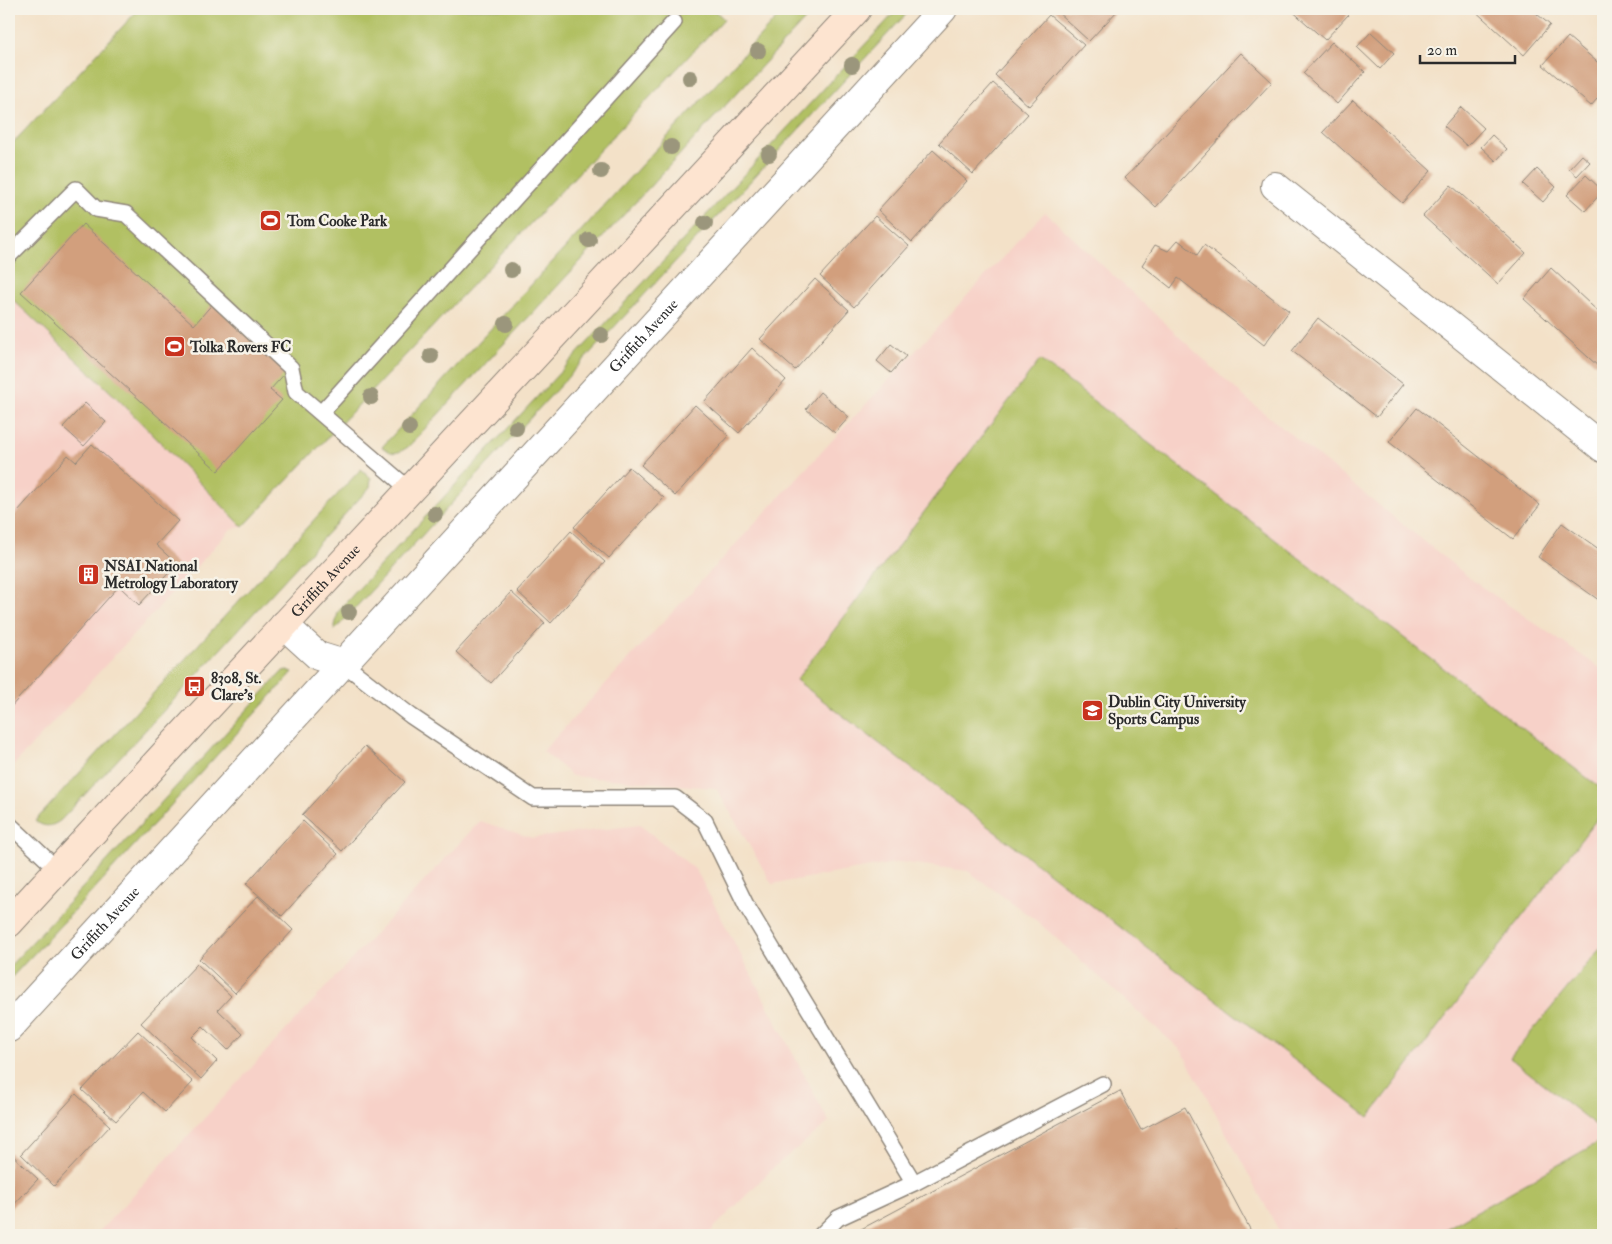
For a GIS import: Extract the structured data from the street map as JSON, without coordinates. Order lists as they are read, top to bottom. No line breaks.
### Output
{"streets":{"main road":["Griffith Avenue"]},"places":{"sports":["Tom Cooke Park","Tolka Rovers FC"],"building":["NSAI National Metrology Laboratory"],"bus stop":["8308, St. Clare's"],"school or university":["Dublin City University Sports Campus"]},"scale_bar":"20 m"}
